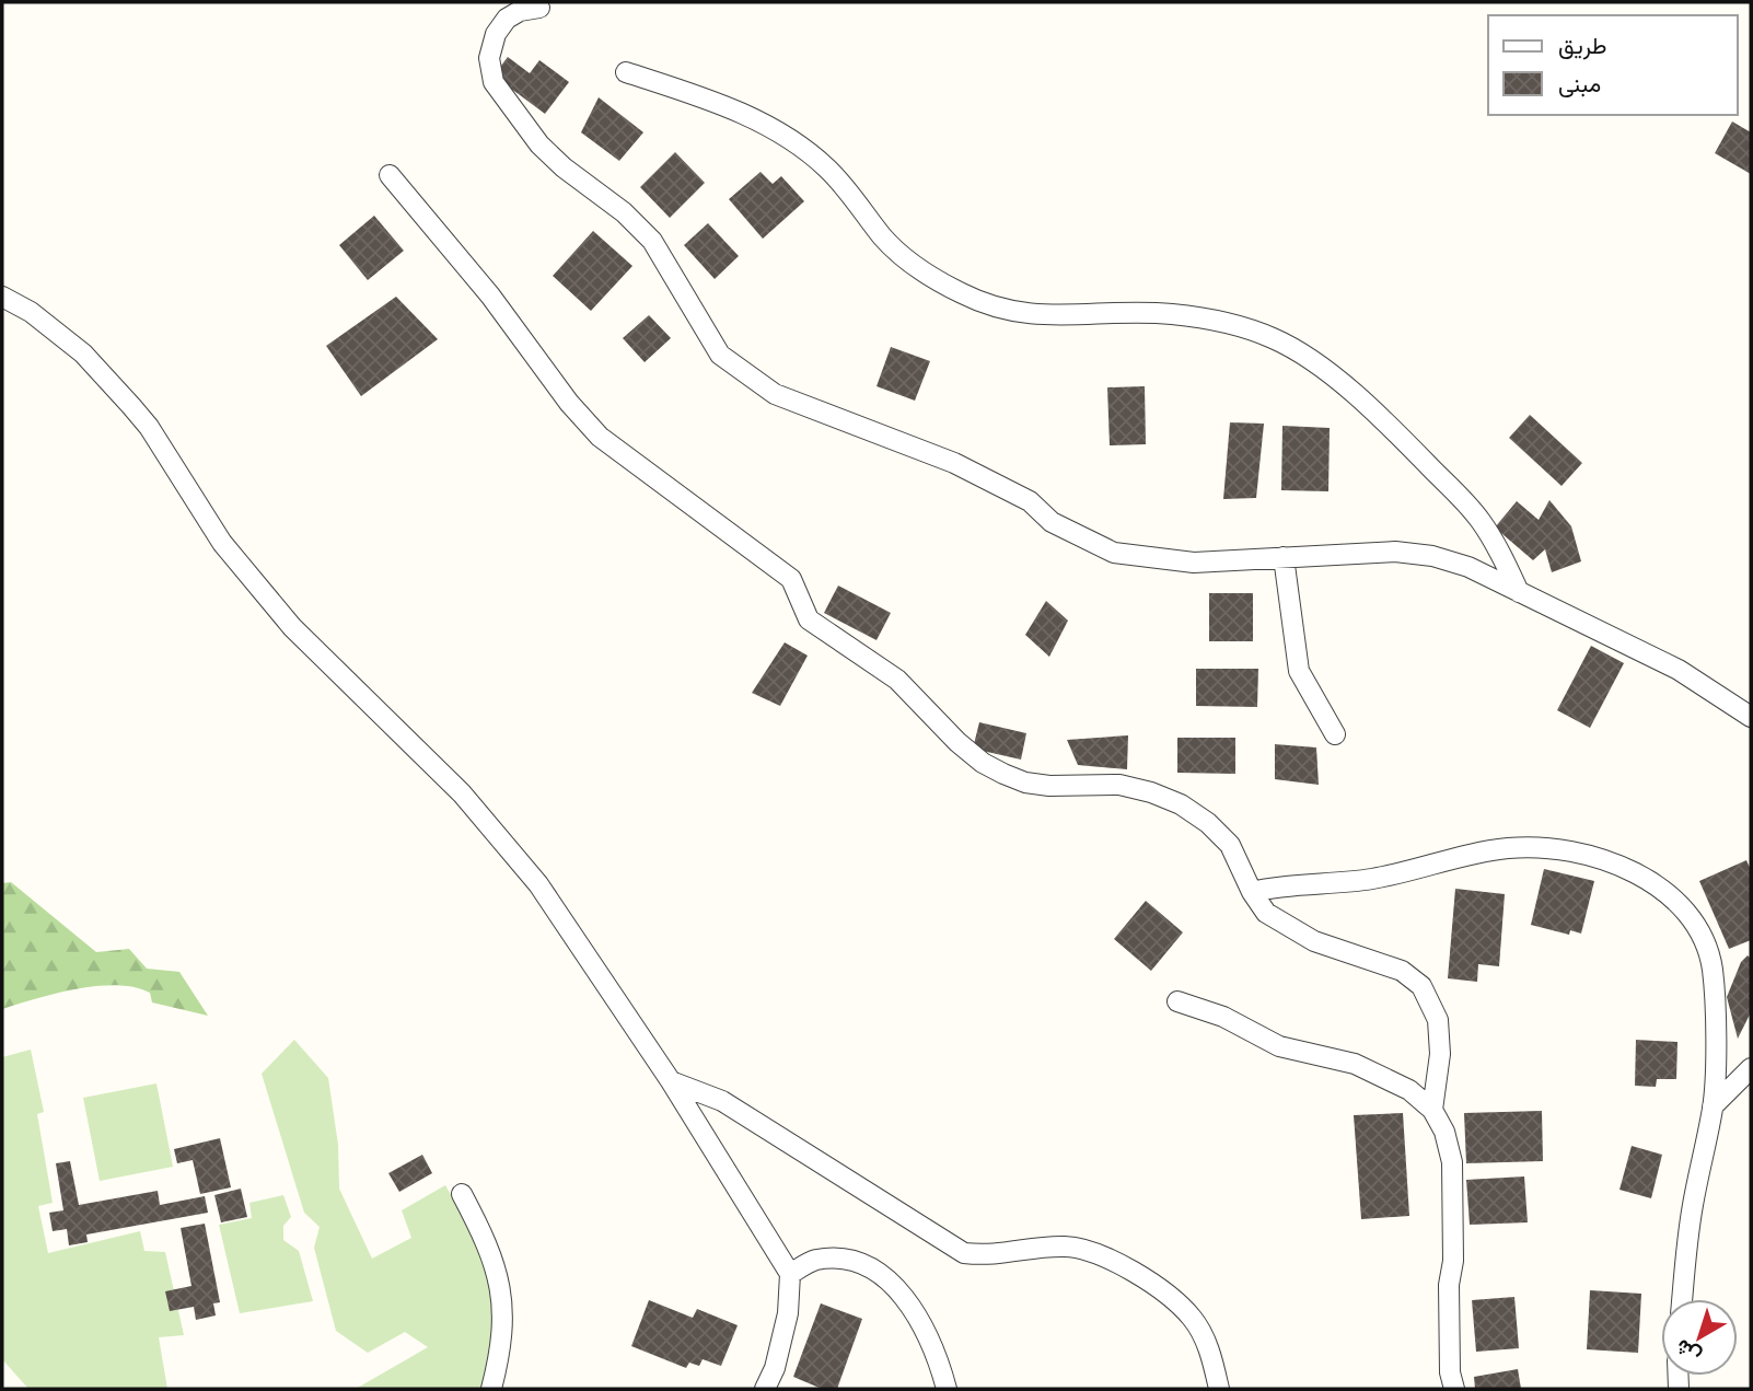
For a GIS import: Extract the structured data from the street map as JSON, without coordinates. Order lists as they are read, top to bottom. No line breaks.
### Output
{"legend":["طريق","مبنى"],"north":"bottom left"}
